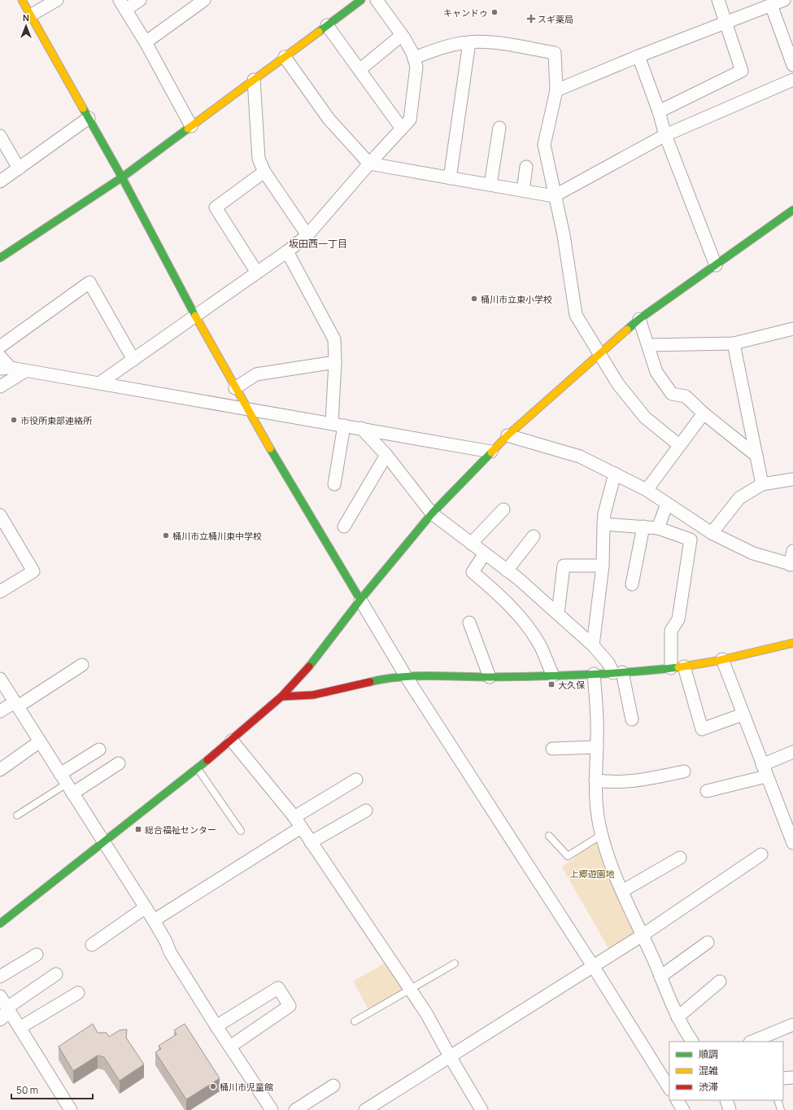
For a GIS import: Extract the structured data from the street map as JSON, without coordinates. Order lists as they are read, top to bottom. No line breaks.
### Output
{"districts":["坂田西一丁目"],"parks":["上郷遊園地"],"places":{"other":["キャンドゥ","桶川市立東小学校","市役所東部連絡所","桶川市立桶川東中学校","桶川市児童館"],"health":["スギ薬局"],"transit":["大久保","総合福祉センター"]},"legend":["順調","混雑","渋滞"],"scale_bar":"50 m","north":"top"}
